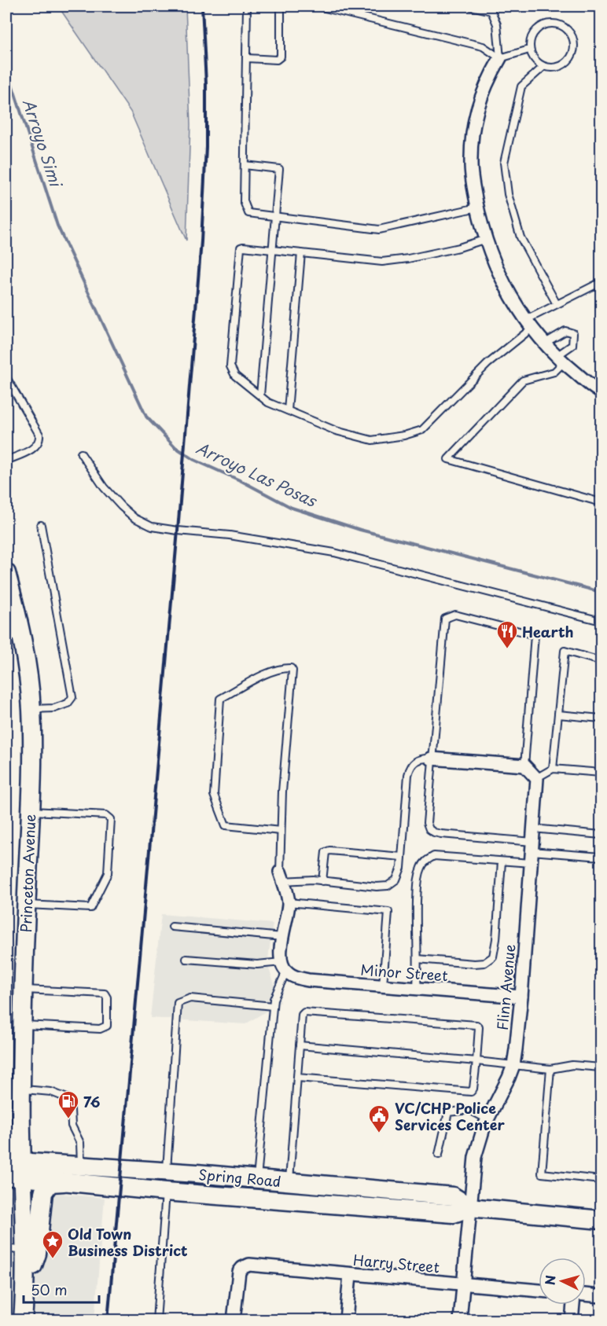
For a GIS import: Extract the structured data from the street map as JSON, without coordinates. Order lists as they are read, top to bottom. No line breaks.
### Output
{"streets":{"main road":["Princeton Avenue","Spring Road"],"street":["Minor Street","Flinn Avenue","Harry Street"]},"crossings":[["Princeton Avenue","Spring Road"],["Minor Street","Flinn Avenue"],["Flinn Avenue","Spring Road"],["Flinn Avenue","Harry Street"]],"water":["Arroyo Simi","Arroyo Las Posas"],"places":{"restaurant":["Hearth"],"fuel station":["76"],"public building":["VC/CHP Police Services Center"],"place":["Old Town Business District"]},"scale_bar":"50 m","north":"left"}
